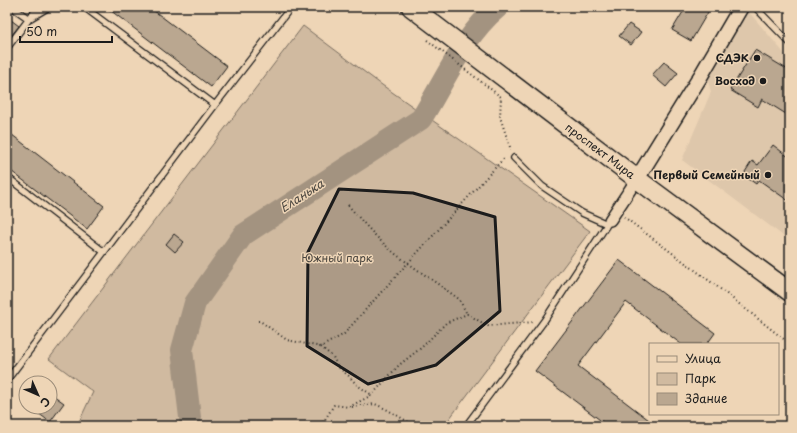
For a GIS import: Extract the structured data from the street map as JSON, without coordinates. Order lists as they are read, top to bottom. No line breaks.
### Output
{"streets":{"main road":["проспект Мира"]},"water":["Еланька"],"parks":["Южный парк"],"places":["СДЭК","Восход","Первый Семейный"],"legend":["Улица","Парк","Здание"],"scale_bar":"50 m","north":"bottom right"}
